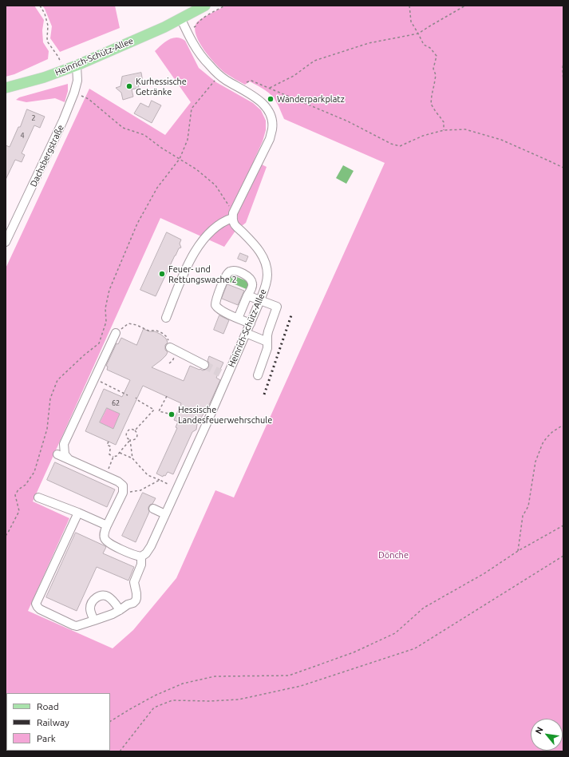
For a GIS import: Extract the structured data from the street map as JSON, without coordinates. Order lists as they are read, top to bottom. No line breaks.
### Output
{"streets":{"main road":["Heinrich-Schütz-Allee"],"street":["Dachsbergstraße"]},"crossings":[["Heinrich-Schütz-Allee","Dachsbergstraße"]],"parks":["Dönche"],"places":["Kurhessische Getränke","Wanderparkplatz","Feuer- und Rettungswache 2","Hessische Landesfeuerwehrschule"],"house_numbers":["2","4","62"],"legend":["Road","Railway","Park"],"north":"top left"}
